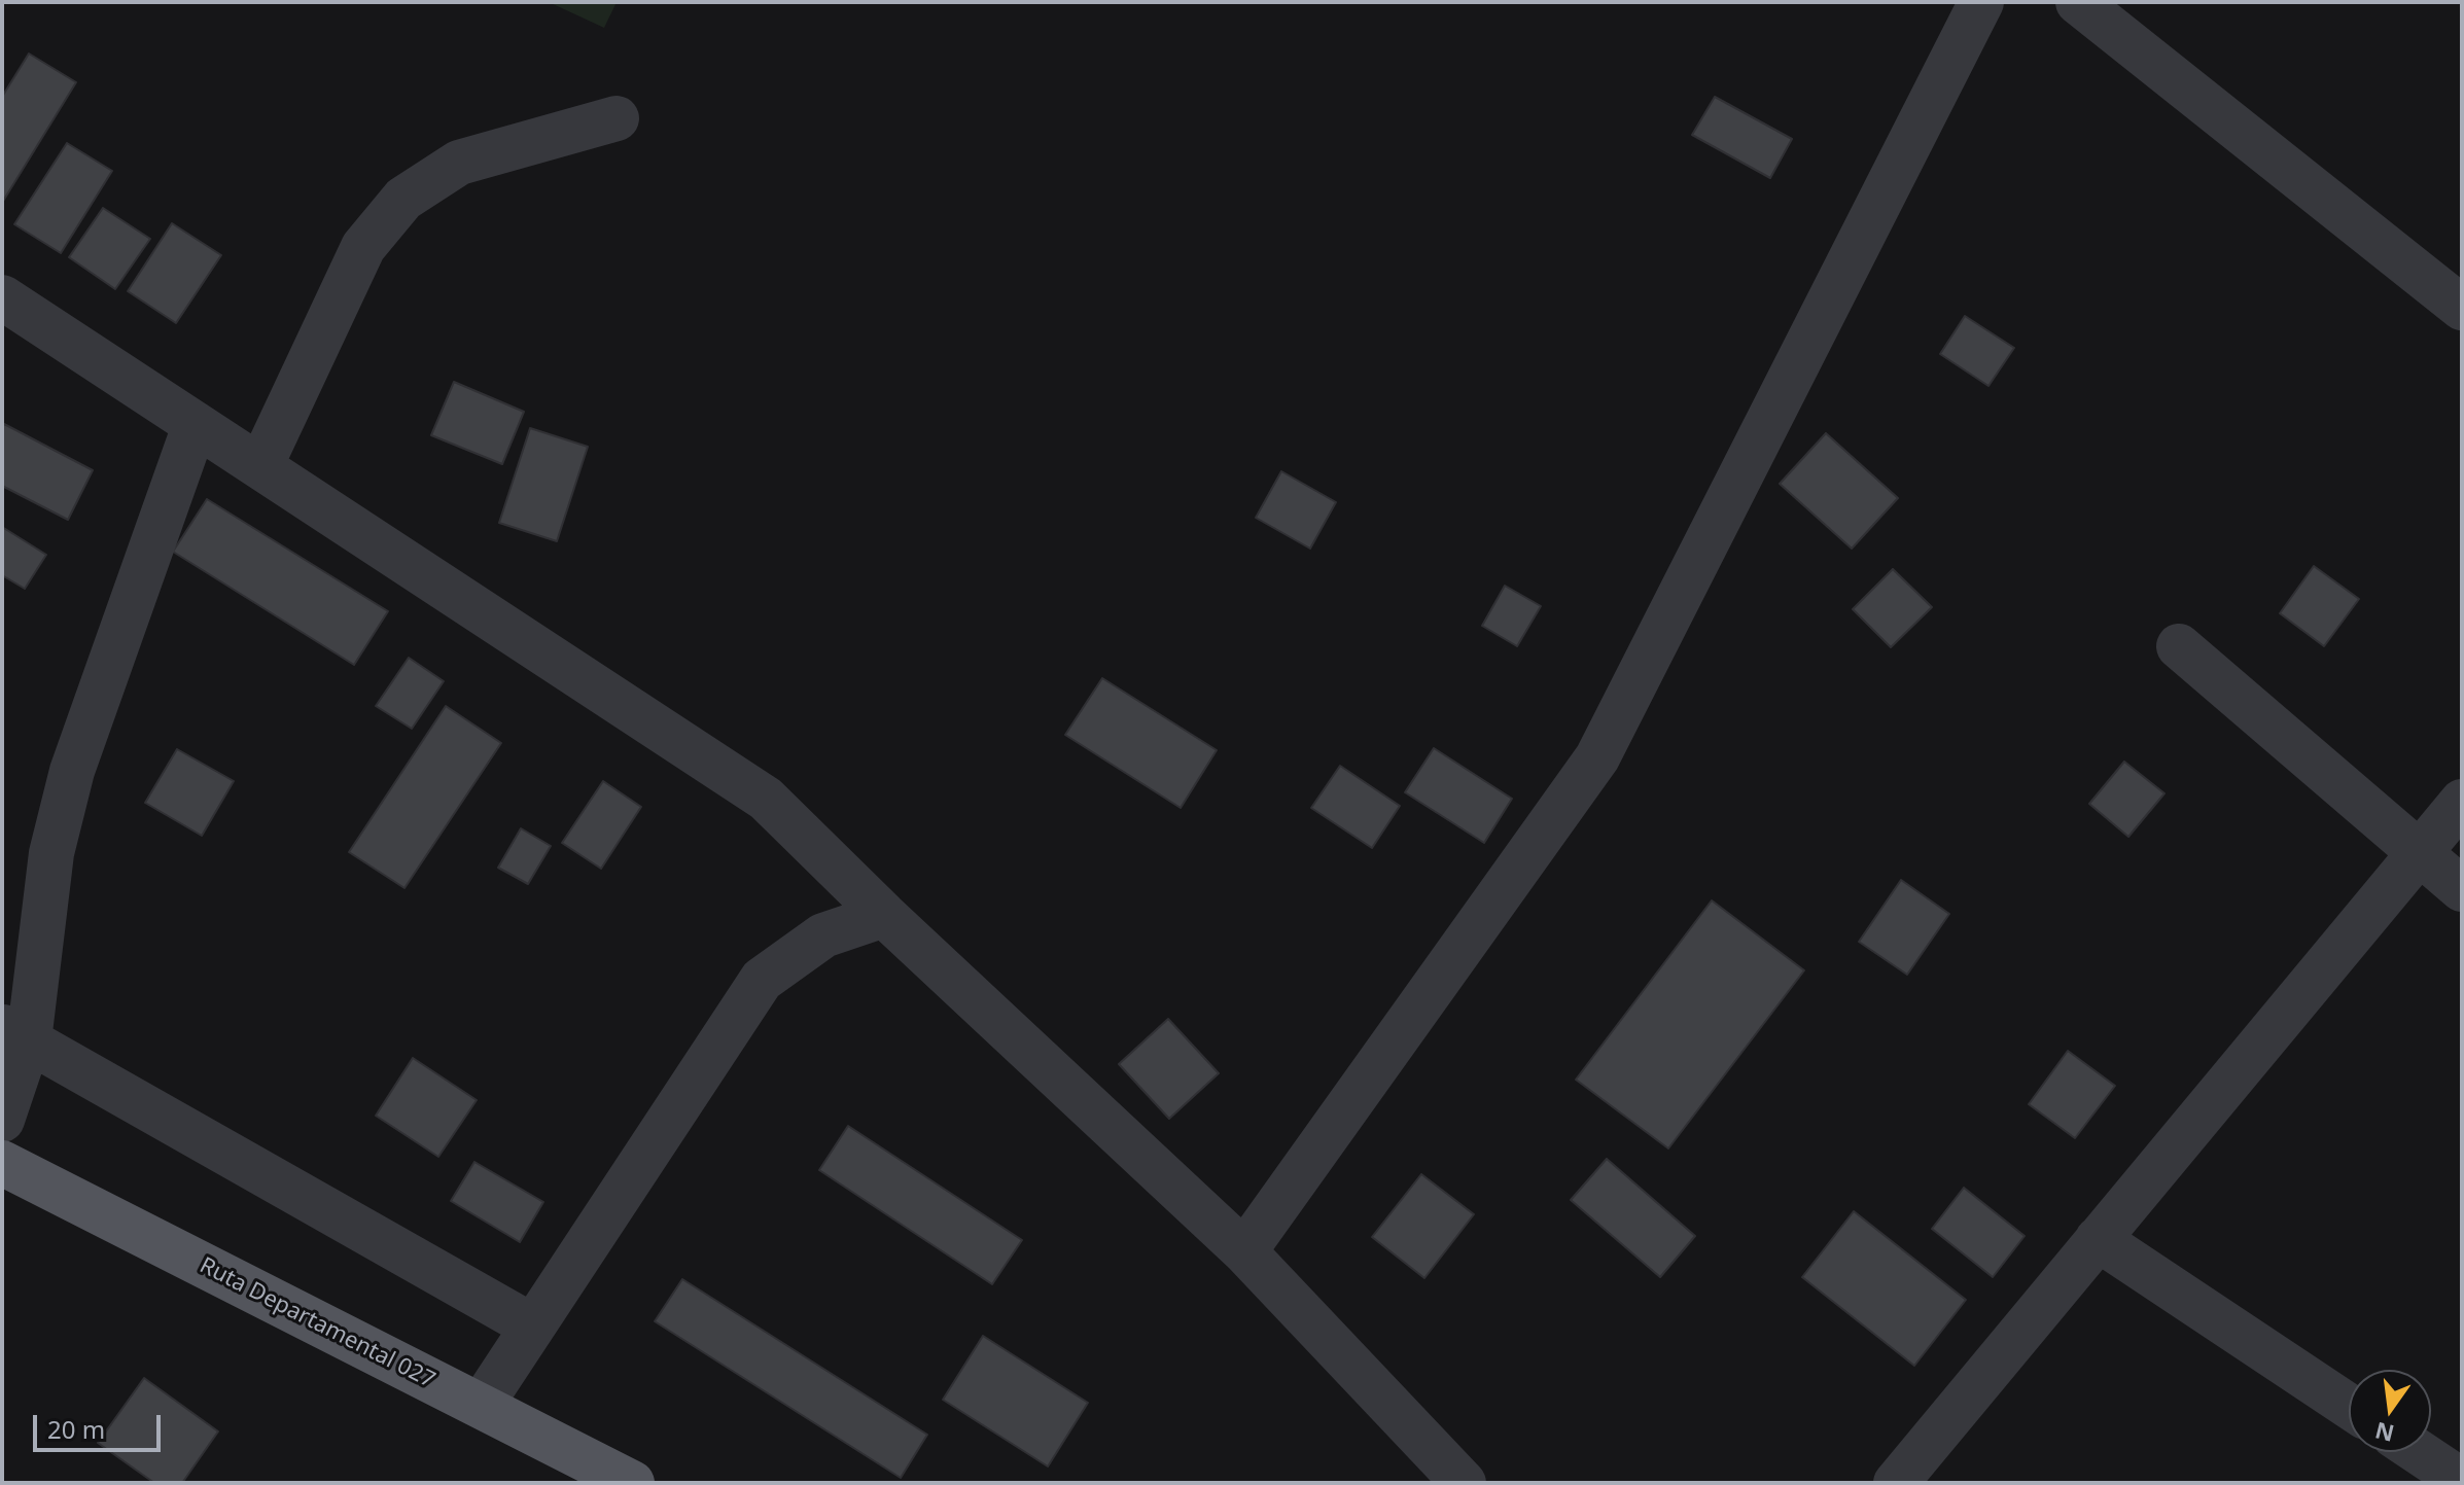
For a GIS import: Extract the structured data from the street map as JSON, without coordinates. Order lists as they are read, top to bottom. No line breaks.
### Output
{"streets":{"main road":["Ruta Departamental 027"]},"scale_bar":"20 m","north":"bottom"}
